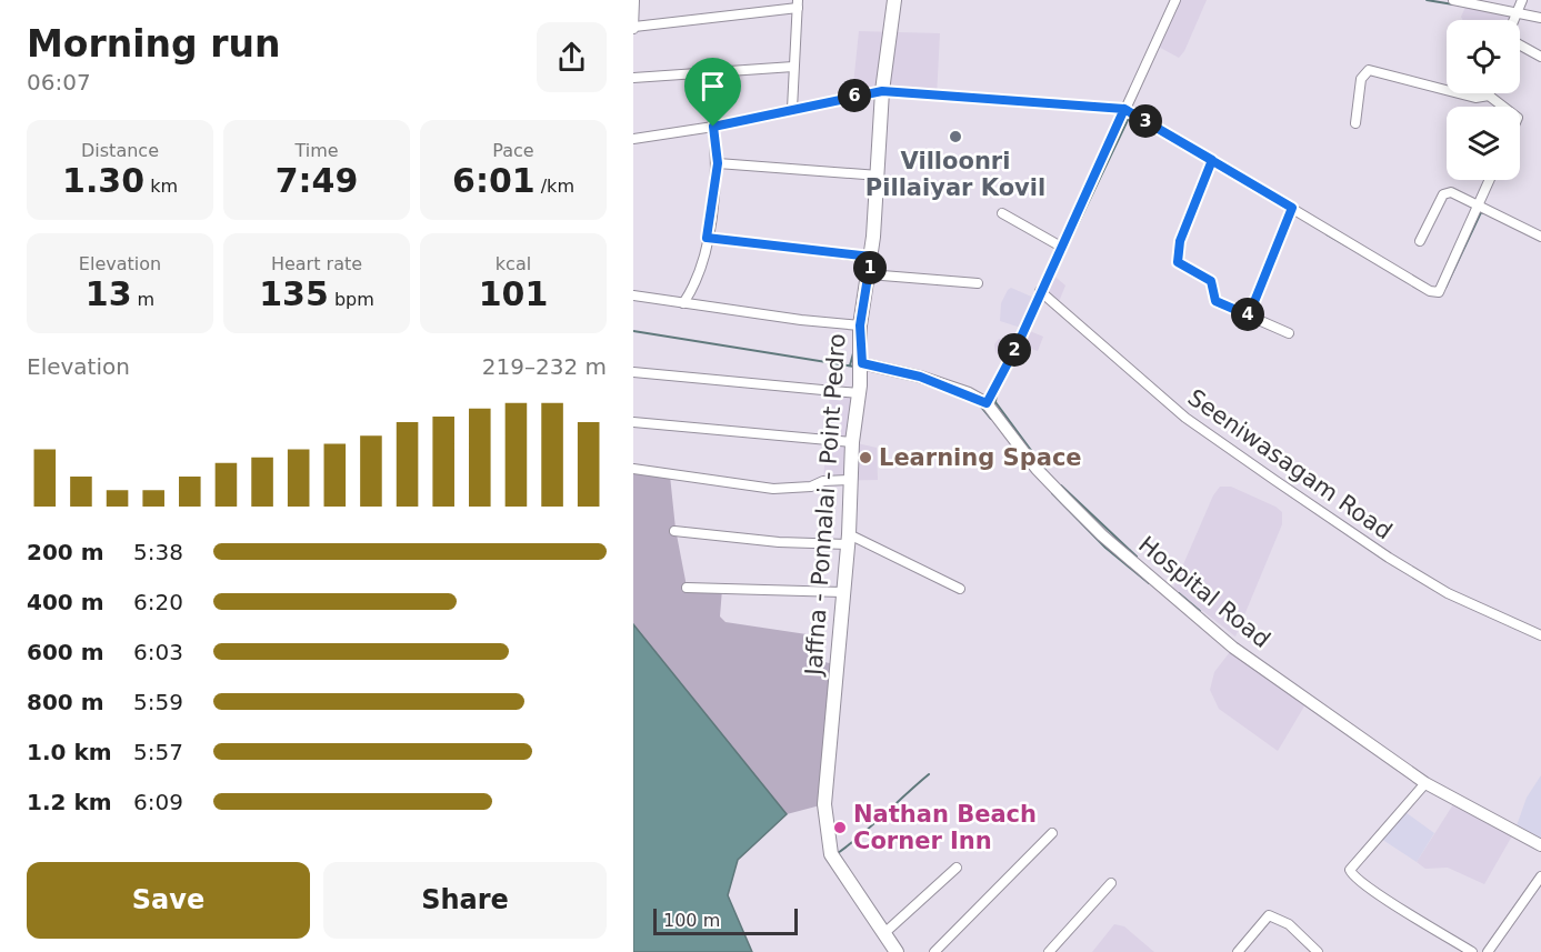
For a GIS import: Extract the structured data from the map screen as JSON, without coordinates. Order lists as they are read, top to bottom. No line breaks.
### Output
{"streets":{"main road":["Jaffna - Ponnalai - Point Pedro"],"street":["Seeniwasagam Road","Hospital Road"]},"places":["Villoonri Pillaiyar Kovil","Learning Space","Nathan Beach Corner Inn"],"scale_bar":"100 m","page":{"heading":["Morning run","06:07"],"pins":["6","3","1","4","2"],"stats":[["Distance","1.30 km"],["Time","7:49"],["Pace","6:01 /km"],["Elevation","13 m"],["Heart rate","135 bpm"],["kcal","101"]],"chart":["Elevation","219–232 m"],"list":[{"name":"200 m","note":"5:38"},{"name":"400 m","note":"6:20"},{"name":"600 m","note":"6:03"},{"name":"800 m","note":"5:59"},{"name":"1.0 km","note":"5:57"},{"name":"1.2 km","note":"6:09"}],"buttons":["Save","Share"],"scale":"100 m"}}
